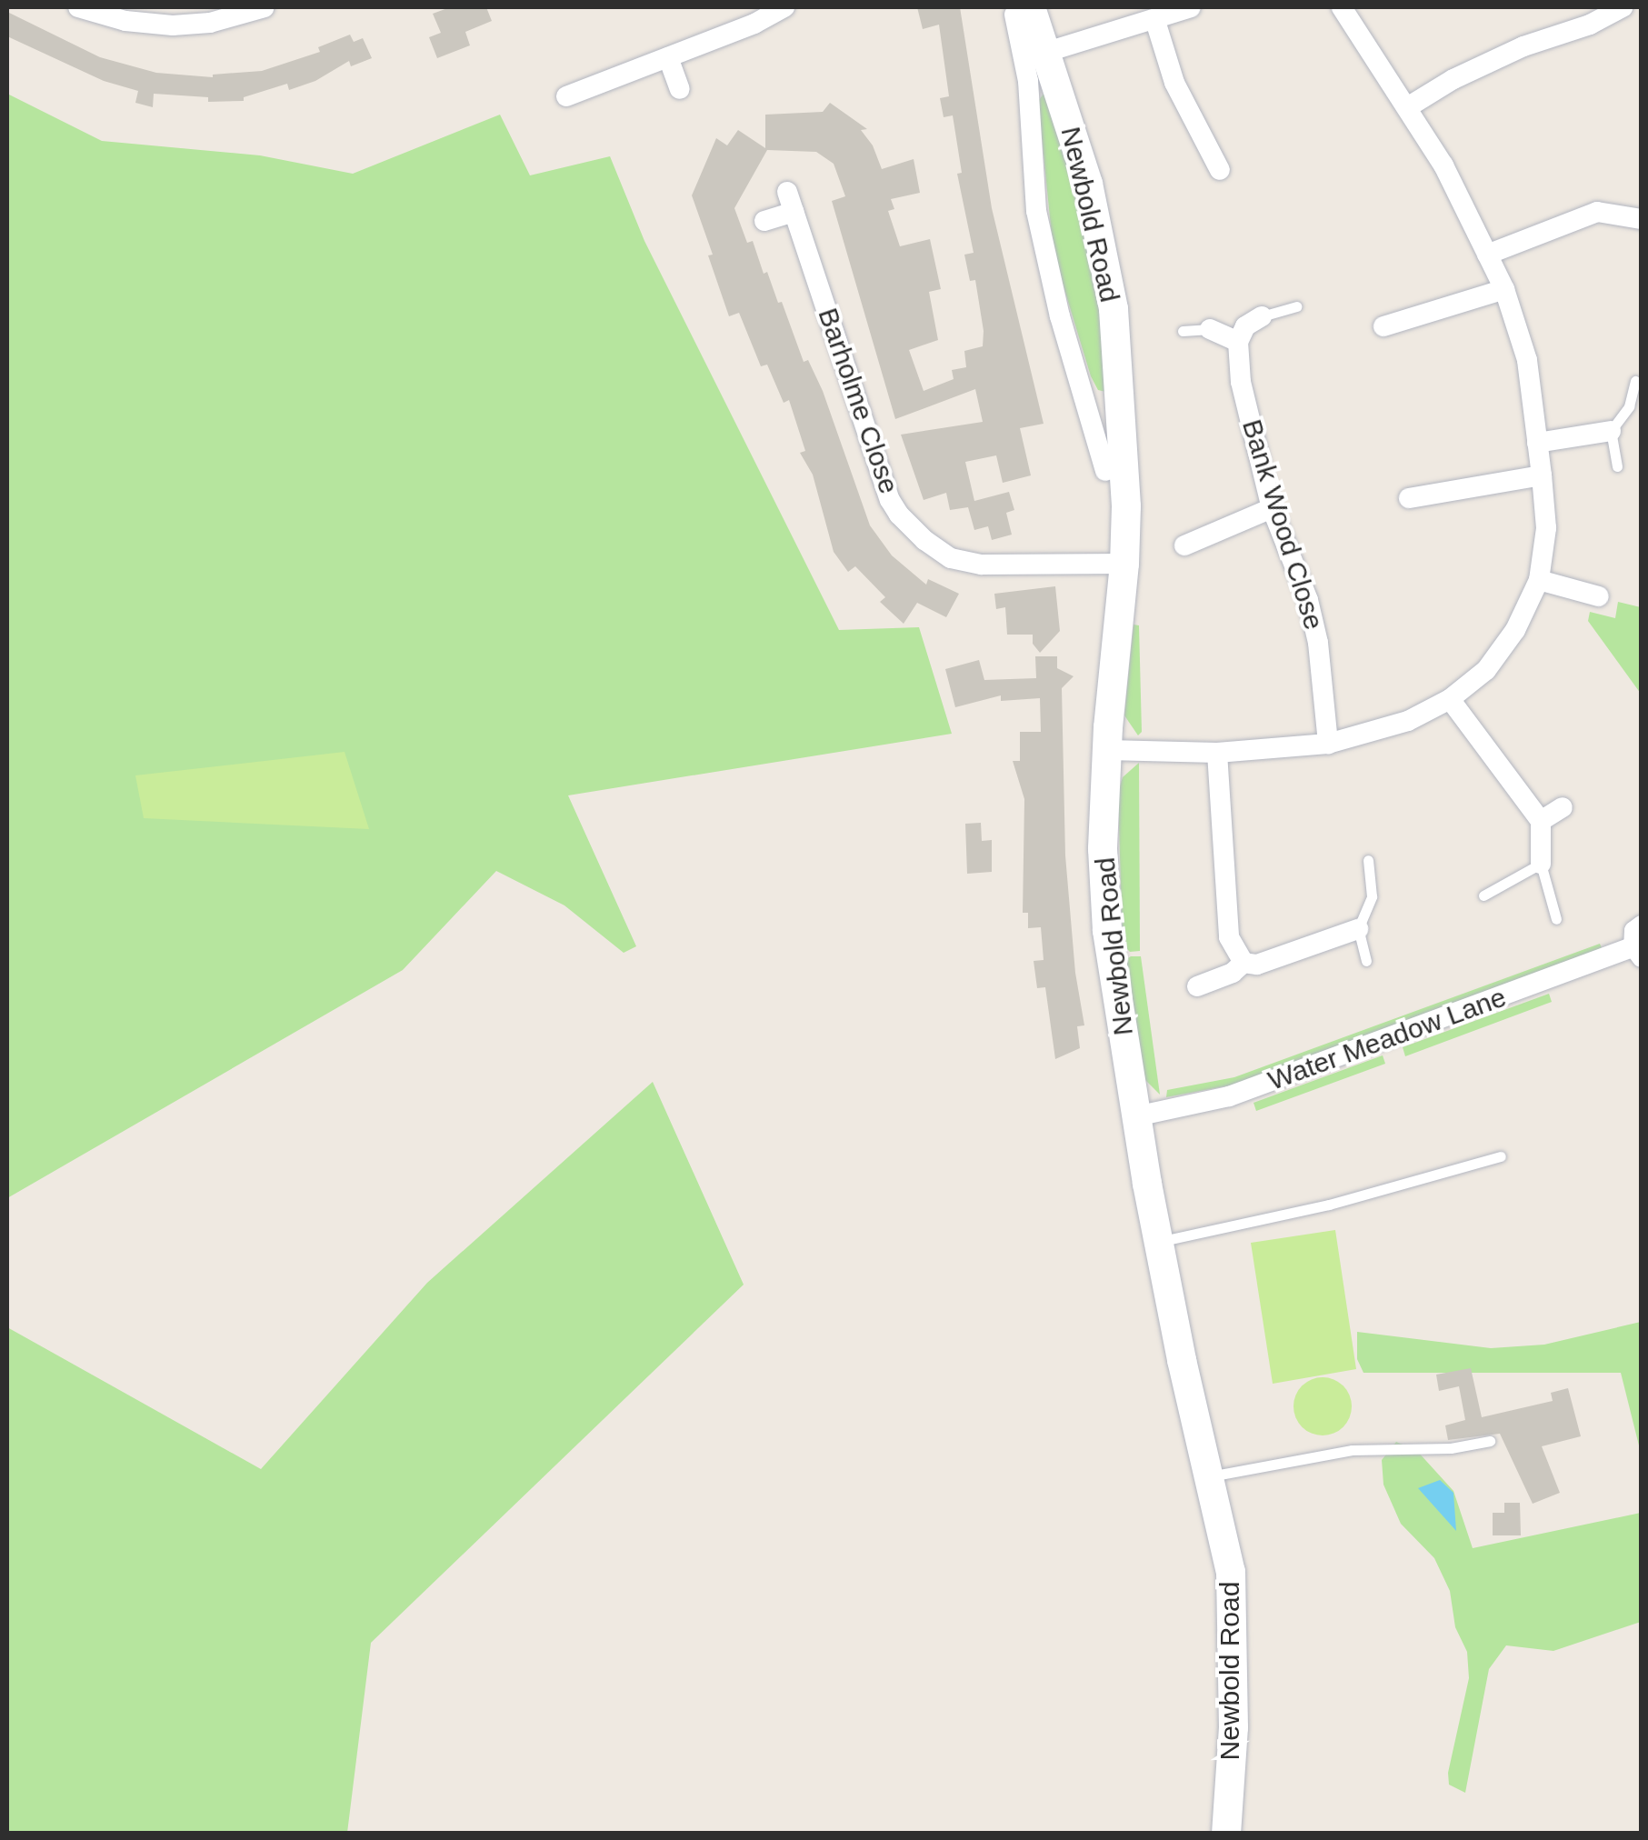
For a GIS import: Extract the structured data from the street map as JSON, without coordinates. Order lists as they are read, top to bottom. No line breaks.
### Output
{"streets":{"main road":["Newbold Road"],"street":["Barholme Close","Bank Wood Close","Water Meadow Lane"]},"crossings":[["Newbold Road","Barholme Close"],["Newbold Road","Water Meadow Lane"]]}
